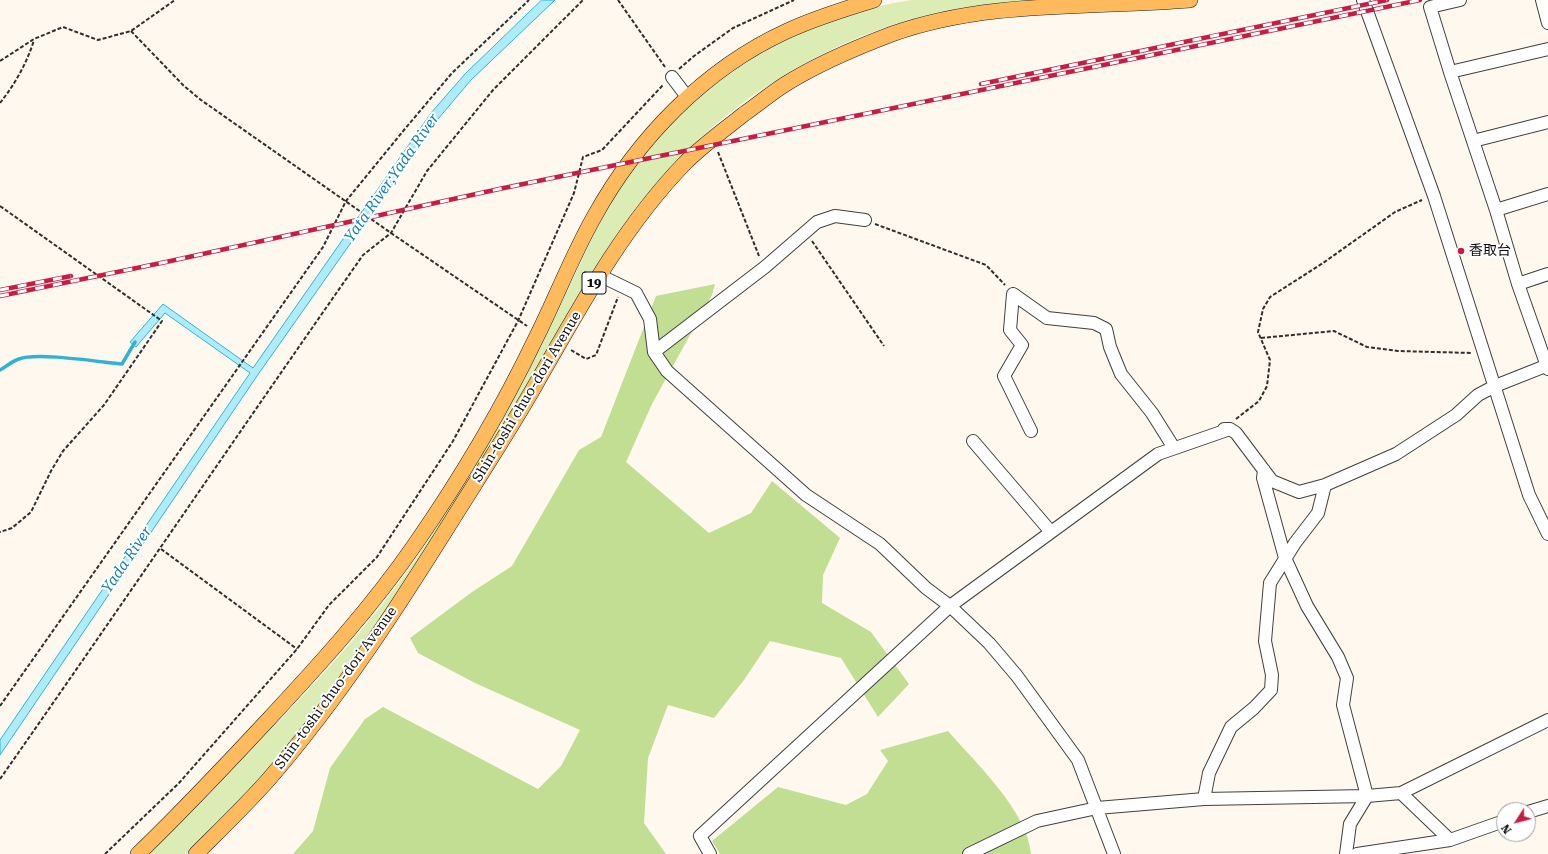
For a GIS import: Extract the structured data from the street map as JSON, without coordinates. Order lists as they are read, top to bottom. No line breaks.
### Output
{"streets":{"main road":["19","Shin-toshi chuo-dori Avenue"]},"water":["Yata River;Yada River","Yada River"],"places":["香取台"],"north":"bottom left"}
